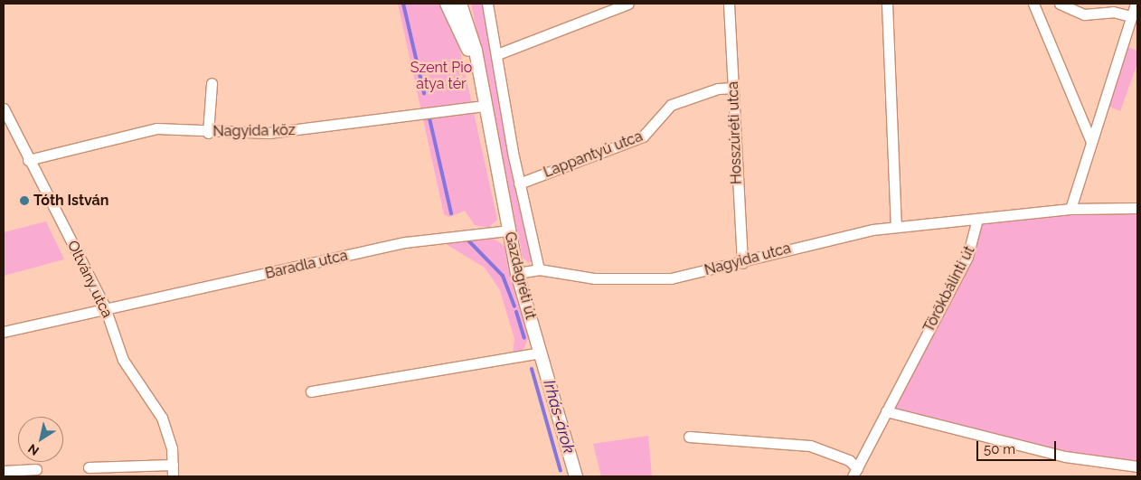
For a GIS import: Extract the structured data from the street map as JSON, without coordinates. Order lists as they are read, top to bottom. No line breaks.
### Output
{"streets":{"street":["Nagyida köz","Hosszúréti utca","Lappantyú utca","Nagyida utca","Baradla utca","Gazdagréti út","Oltvány utca","Törökbálinti út"]},"crossings":[["Nagyida köz","Gazdagréti út"],["Nagyida köz","Oltvány utca"],["Hosszúréti utca","Lappantyú utca"],["Hosszúréti utca","Nagyida utca"],["Lappantyú utca","Gazdagréti út"],["Nagyida utca","Gazdagréti út"],["Nagyida utca","Törökbálinti út"],["Baradla utca","Gazdagréti út"],["Baradla utca","Oltvány utca"]],"water":["Irhás-árok"],"parks":["Szent Pio atya tér"],"places":["Tóth István"],"scale_bar":"50 m","north":"bottom left"}
